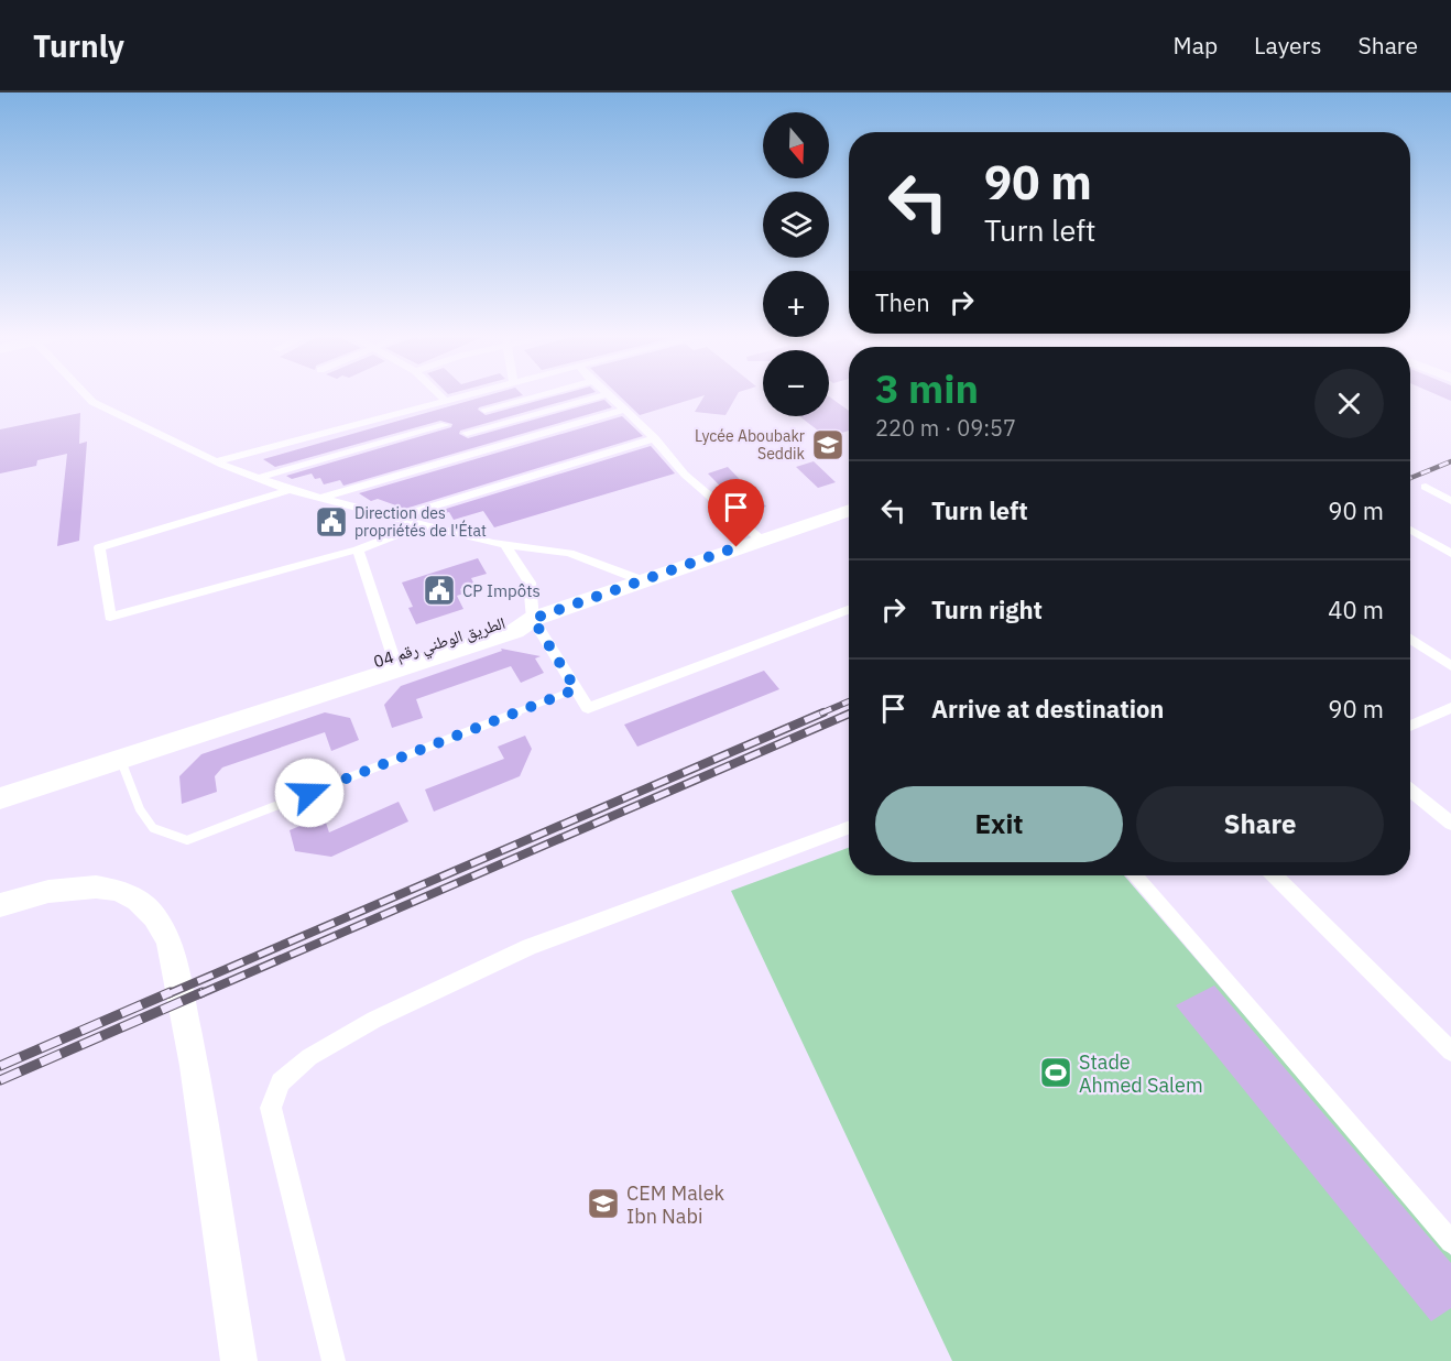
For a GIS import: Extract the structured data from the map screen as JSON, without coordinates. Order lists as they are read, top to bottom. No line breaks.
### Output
{"streets":{"main road":["الطريق الوطني رقم 04"]},"places":{"school or university":["Lycée Aboubakr Seddik","CEM Malek Ibn Nabi"],"public building":["Direction des propriétés de l'État","CP Impôts"],"sports":["Stade Ahmed Salem"]},"north":"bottom","page":{"header":"Turnly","nav":["Map","Layers","Share"],"map_buttons":["+","−"],"turn":["90 m","Turn left"],"then":"Then","heading":["3 min","220 m · 09:57"],"list":[{"name":"Turn left","value":"90 m"},{"name":"Turn right","value":"40 m"},{"name":"Arrive at destination","value":"90 m"}],"buttons":["Exit","Share"]}}
